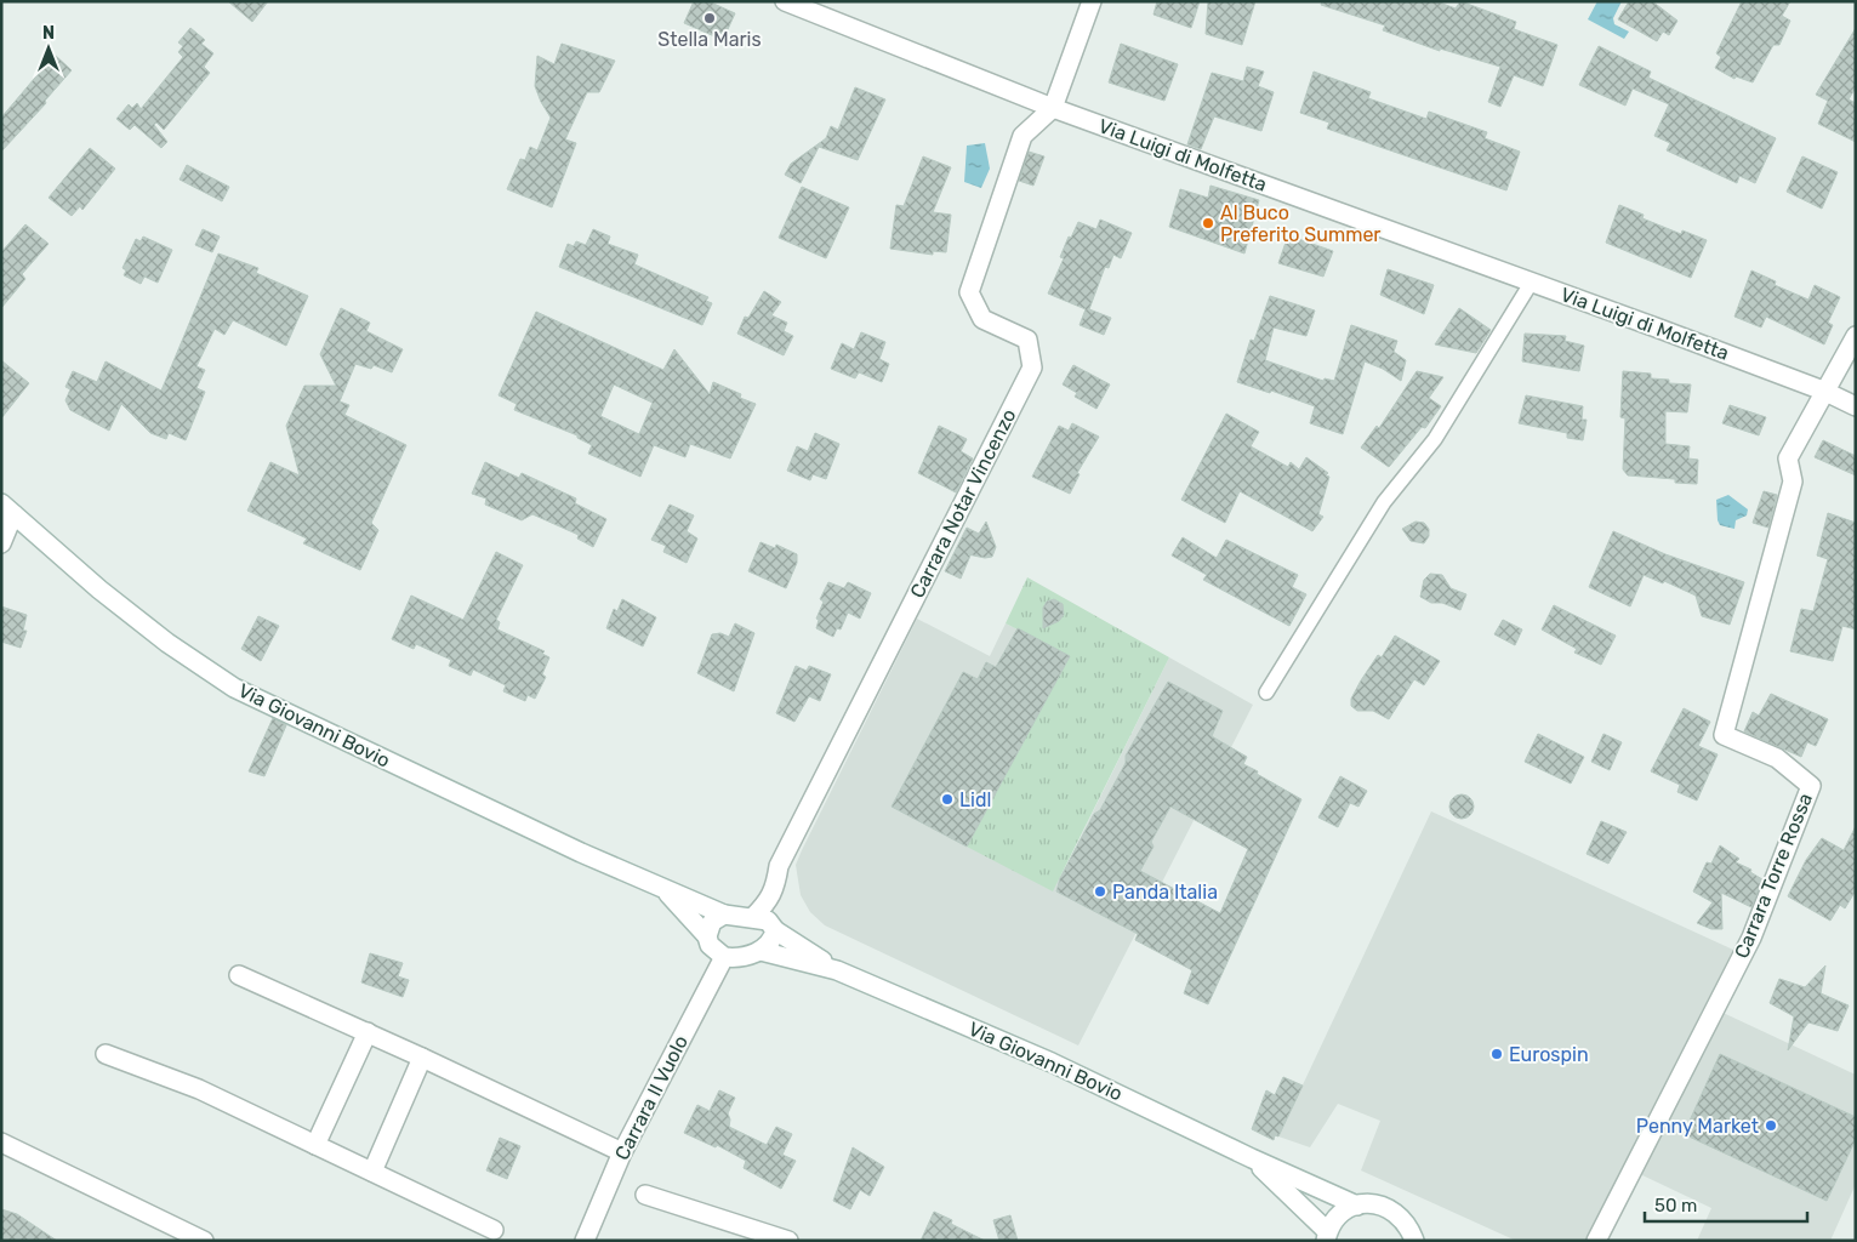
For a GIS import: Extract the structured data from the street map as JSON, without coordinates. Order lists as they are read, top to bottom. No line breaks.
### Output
{"streets":{"street":["Via Luigi di Molfetta","Carrara Notar Vincenzo","Via Giovanni Bovio","Carrara Torre Rossa","Carrara Il Vuolo"]},"crossings":[["Via Luigi di Molfetta","Carrara Notar Vincenzo"],["Via Luigi di Molfetta","Carrara Torre Rossa"],["Carrara Notar Vincenzo","Via Giovanni Bovio"],["Carrara Notar Vincenzo","Carrara Il Vuolo"],["Via Giovanni Bovio","Carrara Il Vuolo"]],"places":["Stella Maris","Al Buco Preferito Summer","Lidl","Panda Italia","Eurospin","Penny Market"],"scale_bar":"50 m","north":"top"}
